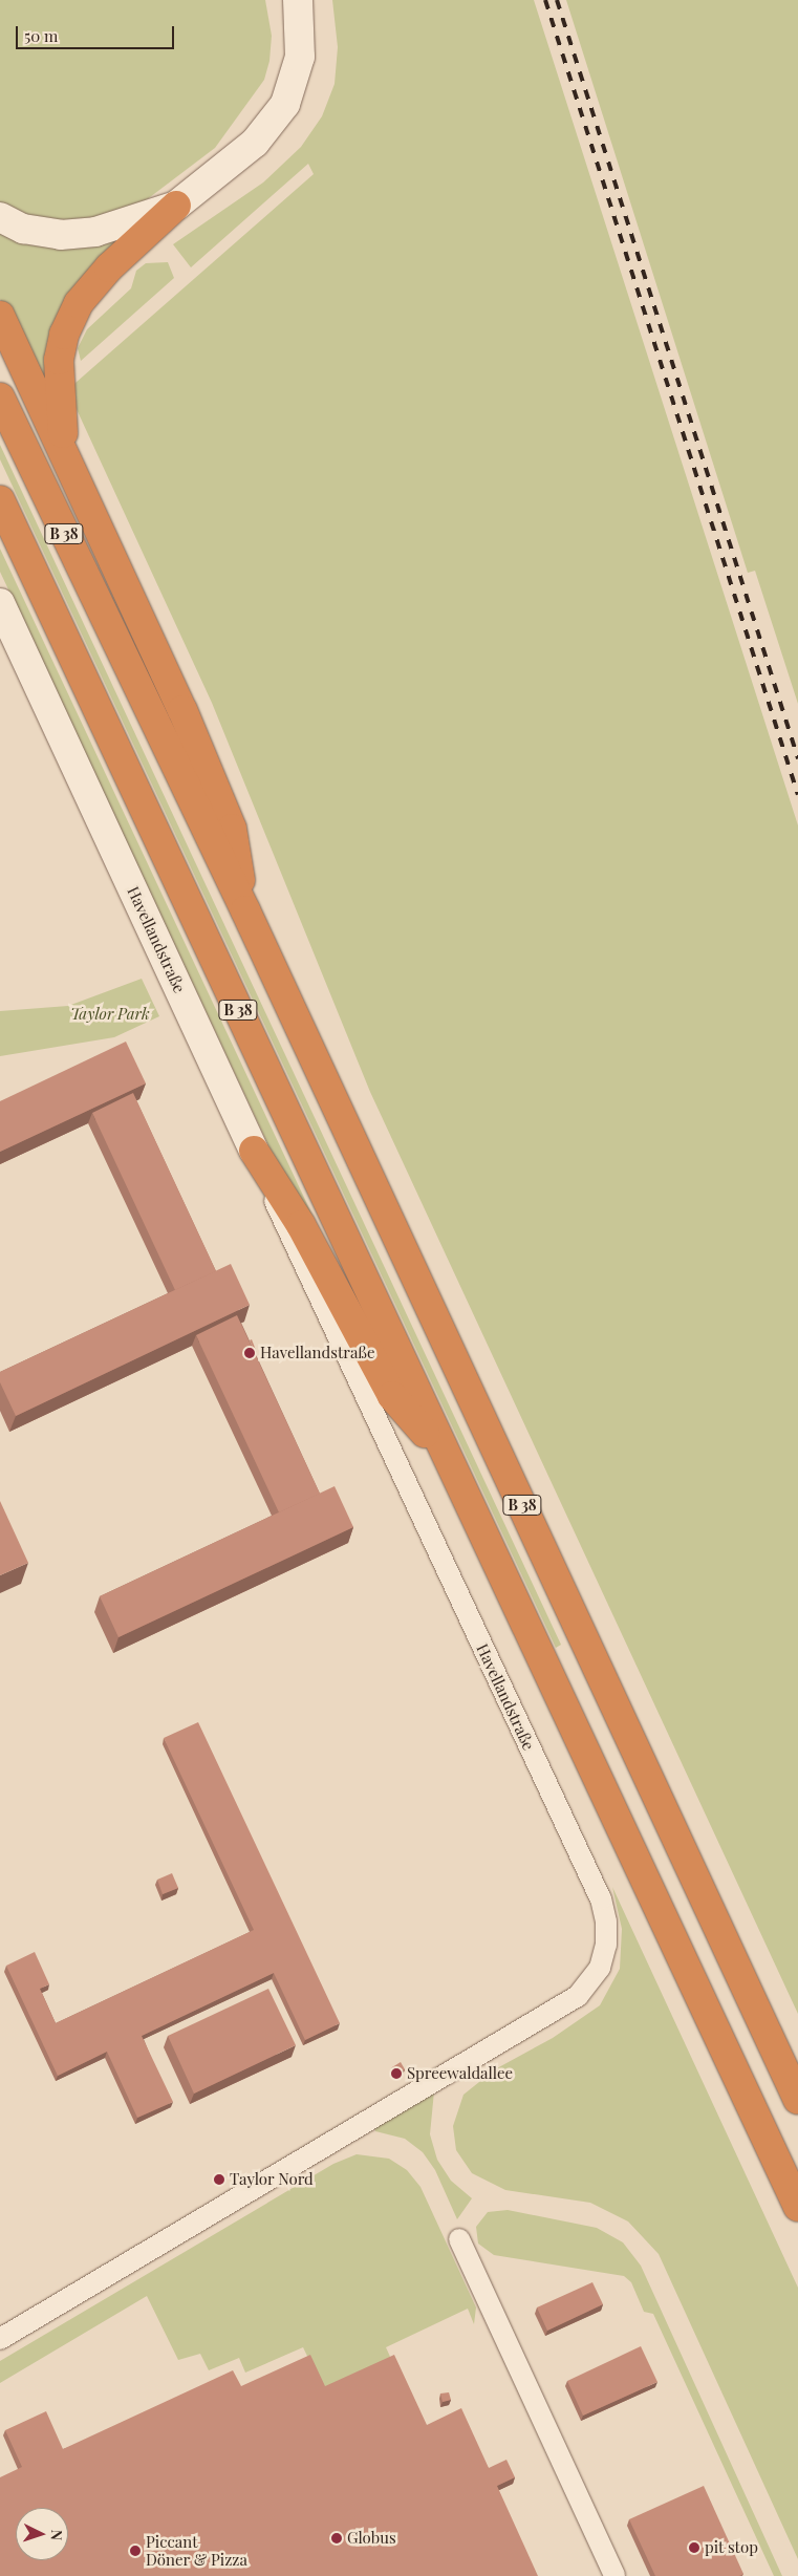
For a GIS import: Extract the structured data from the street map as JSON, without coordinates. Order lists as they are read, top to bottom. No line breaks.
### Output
{"streets":{"highway":["B 38"],"main road":["Havellandstraße"]},"parks":["Taylor Park"],"places":["Havellandstraße","Spreewaldallee","Taylor Nord","Globus","pit stop","Piccant Döner & Pizza"],"scale_bar":"50 m","north":"right"}
